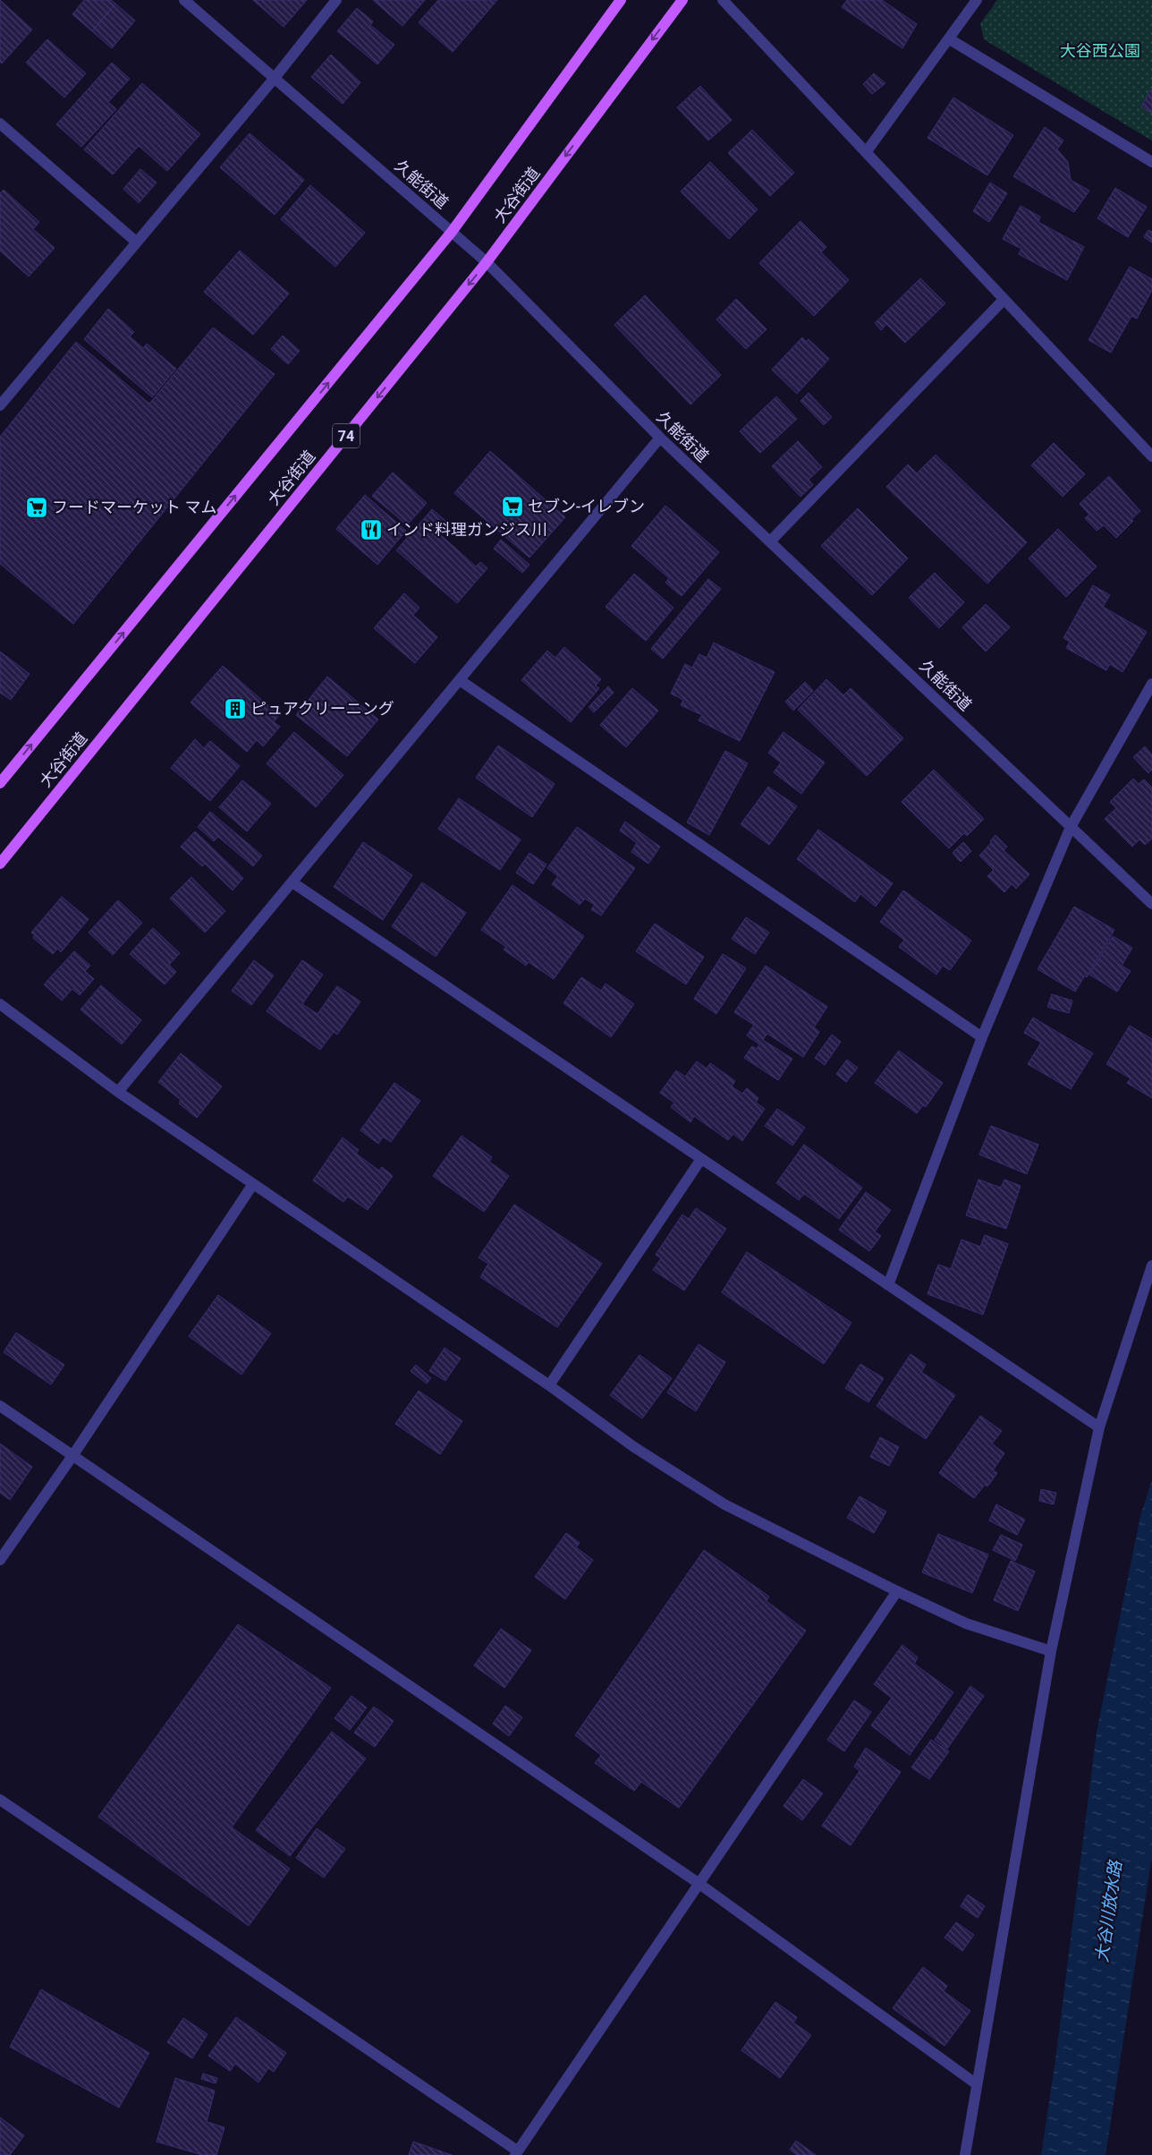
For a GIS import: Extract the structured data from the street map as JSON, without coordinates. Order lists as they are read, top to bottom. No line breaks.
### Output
{"streets":{"main road":["大谷街道","74"],"street":["久能街道"]},"crossings":[["久能街道","大谷街道"]],"water":["大谷川放水路"],"parks":["大谷西公園"],"places":{"supermarket":["セブン-イレブン","フードマーケット マム"],"restaurant":["インド料理ガンジス川"],"building":["ピュアクリーニング"]}}
